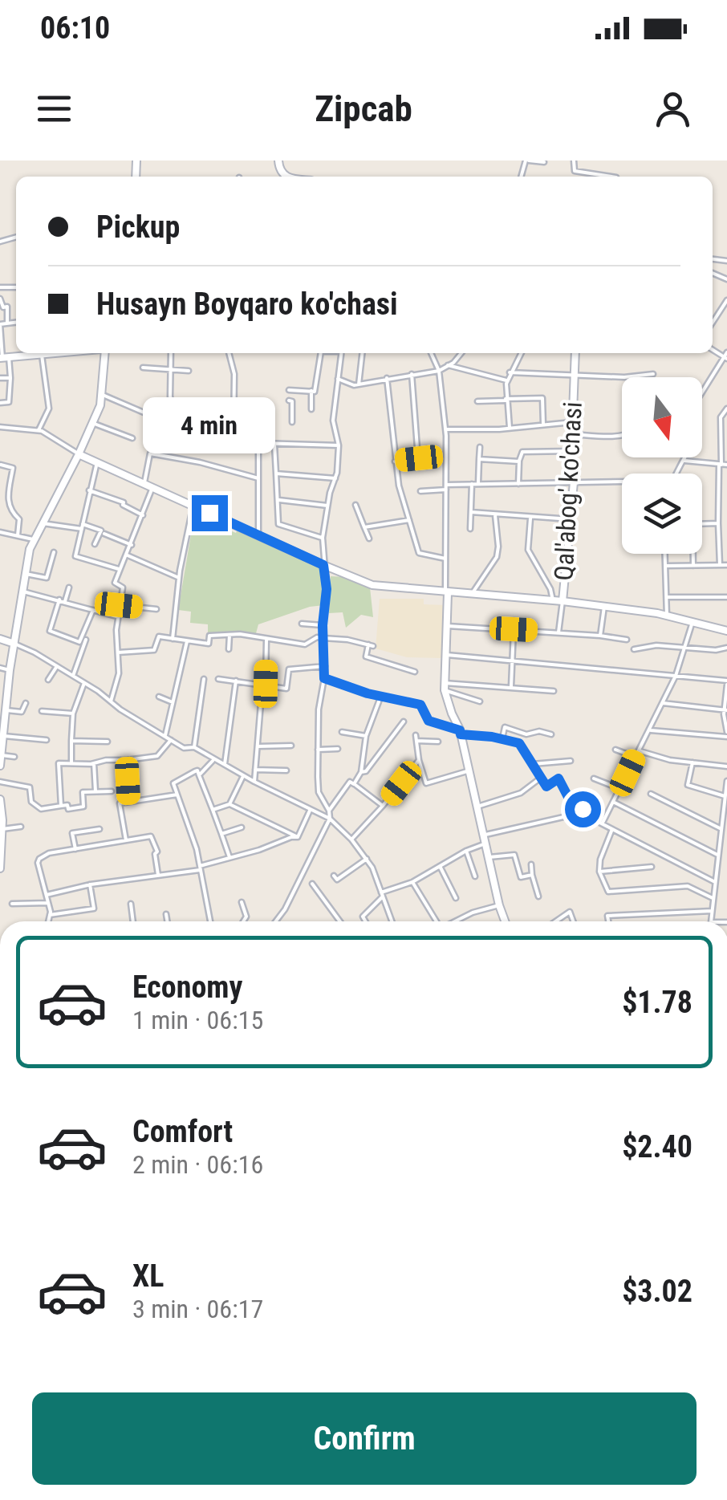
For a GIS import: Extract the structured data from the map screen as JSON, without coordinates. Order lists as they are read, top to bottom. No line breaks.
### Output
{"streets":{"main road":["Qal'abog' ko'chasi"]},"north":"bottom","page":{"status":"06:10","header":"Zipcab","banner":["Pickup","Husayn Boyqaro ko'chasi"],"bubble":"4 min","list":[{"name":"Economy","note":"1 min · 06:15","value":"$1.78"},{"name":"Comfort","note":"2 min · 06:16","value":"$2.40"},{"name":"XL","note":"3 min · 06:17","value":"$3.02"}],"buttons":"Confirm"}}
